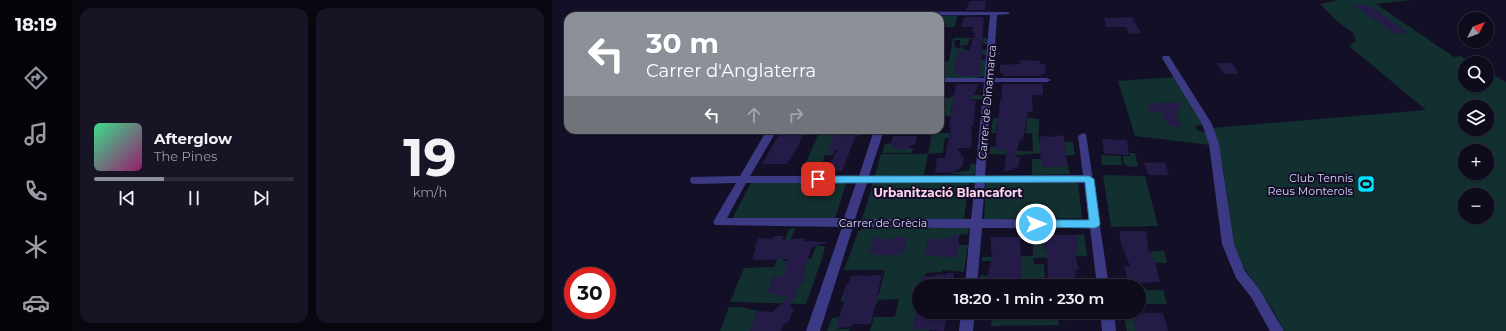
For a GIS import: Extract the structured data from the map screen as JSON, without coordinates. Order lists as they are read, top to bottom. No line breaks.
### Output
{"streets":{"street":["Carrer de Dinamarca","Carrer de Grècia"]},"crossings":[["Carrer de Dinamarca","Carrer de Grècia"]],"districts":["Urbanització Blancafort"],"places":{"sports":["Club Tennis Reus Monterols"]},"north":"top right","page":{"tabs":"18:19","tile":["19","km/h"],"map_buttons":["+","−"],"turn":["30 m","Carrer d'Anglaterra"],"song":["Afterglow","The Pines"],"limit":"30","trip":"18:20 · 1 min · 230 m"}}
